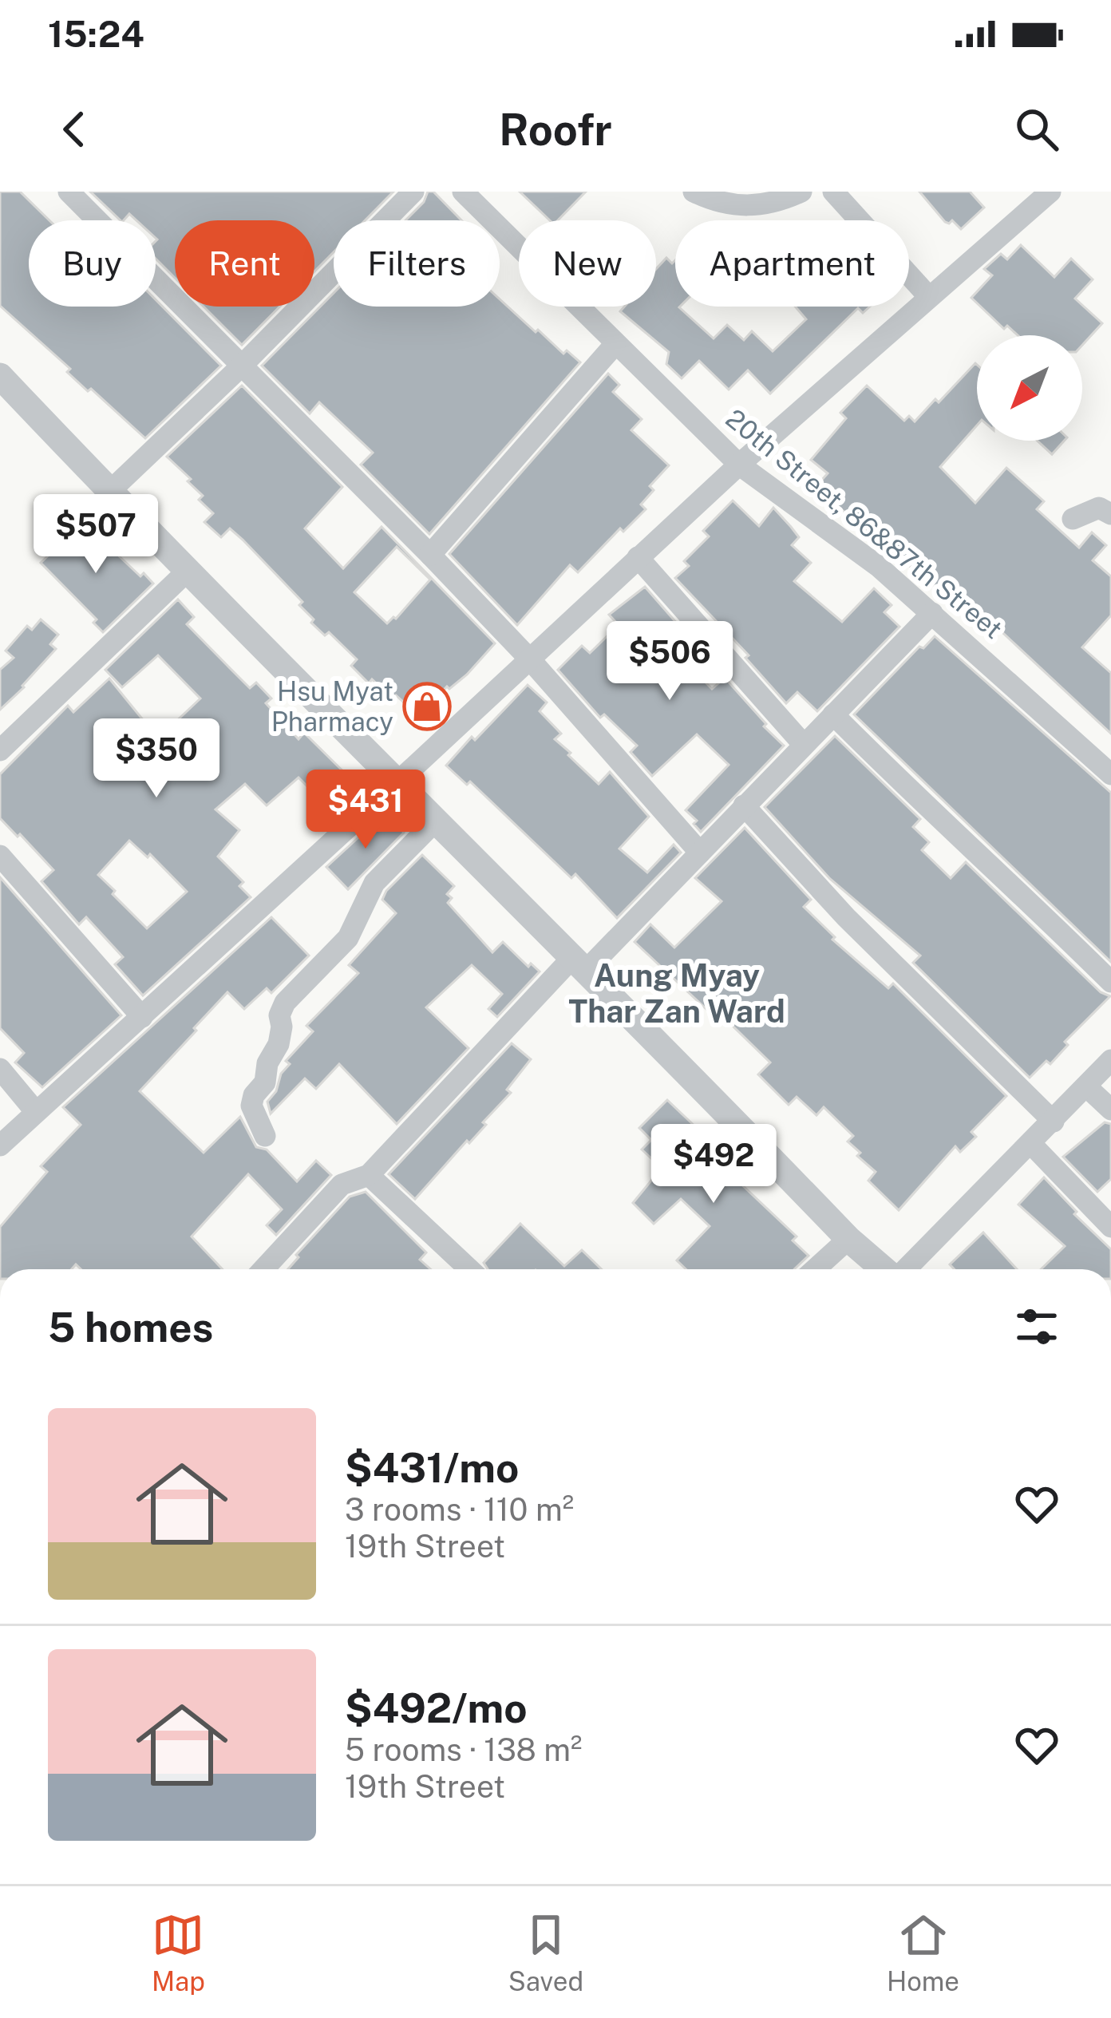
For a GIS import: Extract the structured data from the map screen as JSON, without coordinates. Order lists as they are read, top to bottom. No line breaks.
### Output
{"streets":{"street":["20th Street, 86&87th Street"]},"districts":["Aung Myay Thar Zan Ward"],"places":{"shop":["Hsu Myat Pharmacy"]},"north":"bottom left","page":{"status":"15:24","header":"Roofr","chip":["Buy","Rent","Filters","New","Apartment"],"price":["$507","$506","$350","$431","$492"],"heading":"5 homes","list":[{"name":"$431/mo","note":"3 rooms · 110 m² · 19th Street"},{"name":"$492/mo","note":"5 rooms · 138 m² · 19th Street"}],"tabs":["Map","Saved","Home"]}}
